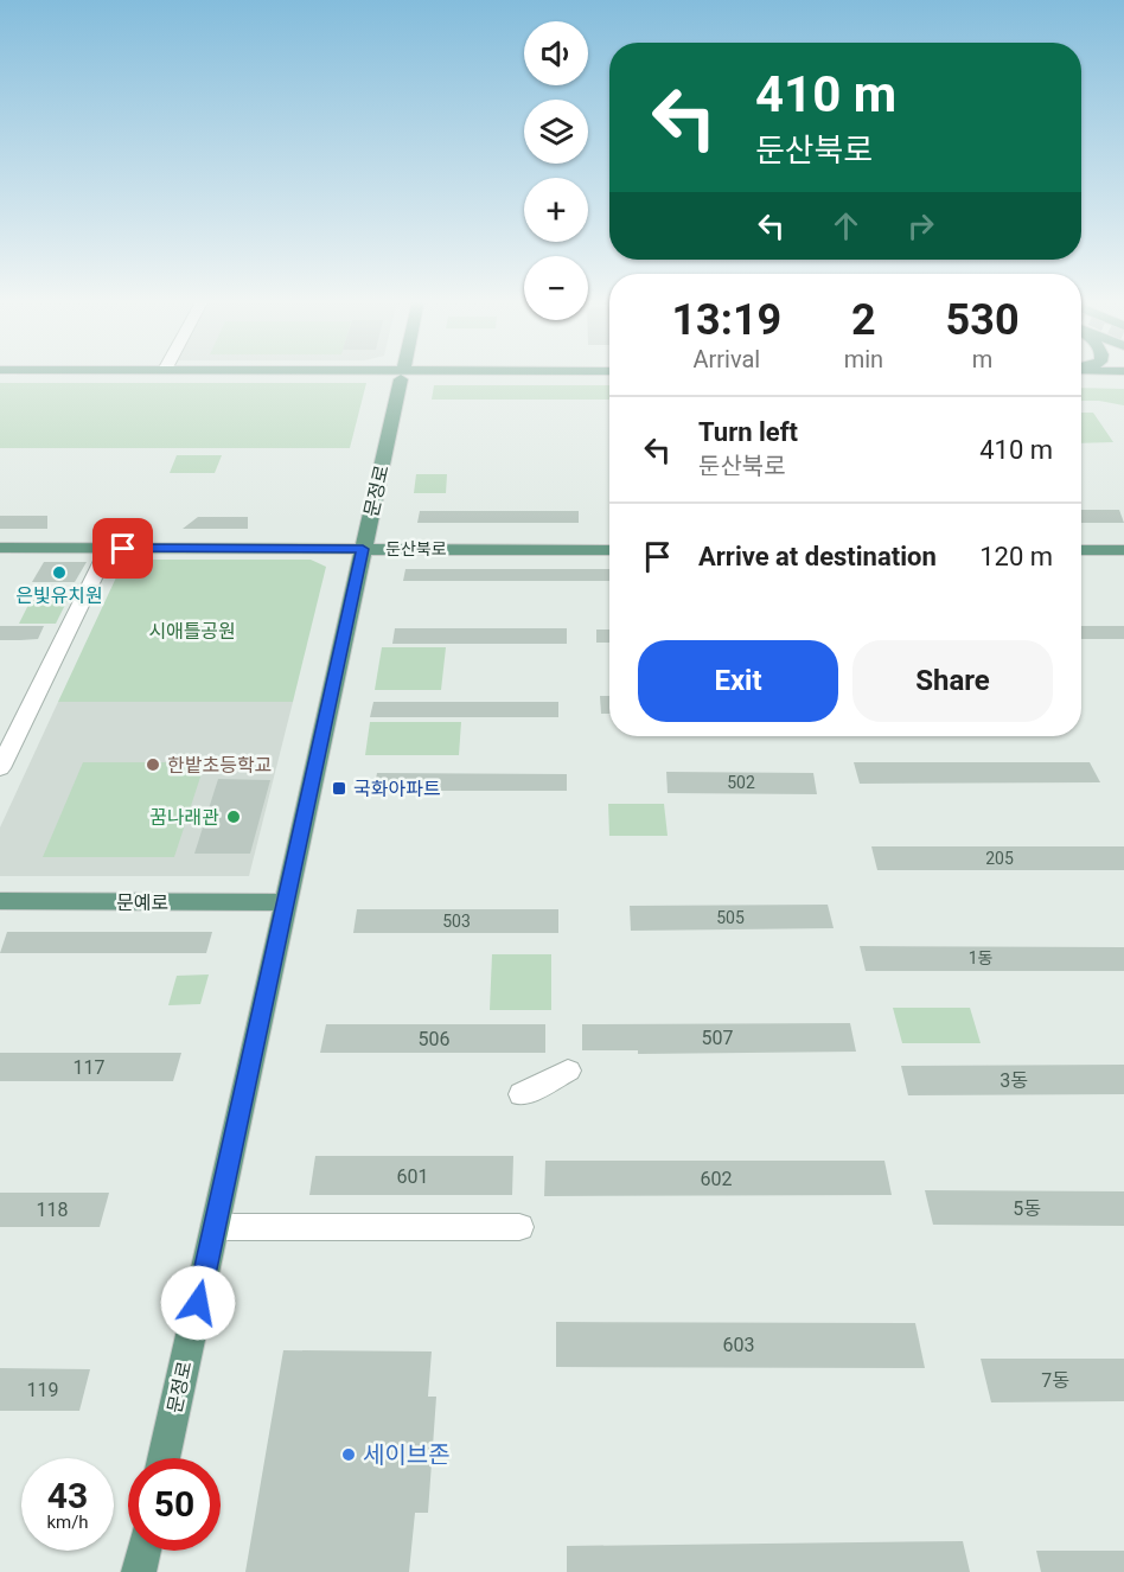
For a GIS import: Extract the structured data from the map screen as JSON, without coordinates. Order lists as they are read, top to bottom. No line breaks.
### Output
{"streets":{"main road":["문정로","둔산북로","문예로"]},"crossings":[["문정로","둔산북로"],["문정로","문예로"]],"parks":["시애틀공원"],"places":{"other":["은빛유치원","한밭초등학교","꿈나래관","세이브존"],"transit":["국화아파트"]},"house_numbers":["502","205","505","503","1동","507","506","117","3동","601","602","5동","118","603","7동","119"],"page":{"map_buttons":["+","−"],"turn":["410 m","둔산북로"],"eta":["13:19","Arrival","2","min","530","m"],"list":[{"name":"Turn left","note":"둔산북로","value":"410 m"},{"name":"Arrive at destination","value":"120 m"}],"buttons":["Exit","Share"],"speed":"43 km/h","limit":"50"}}
